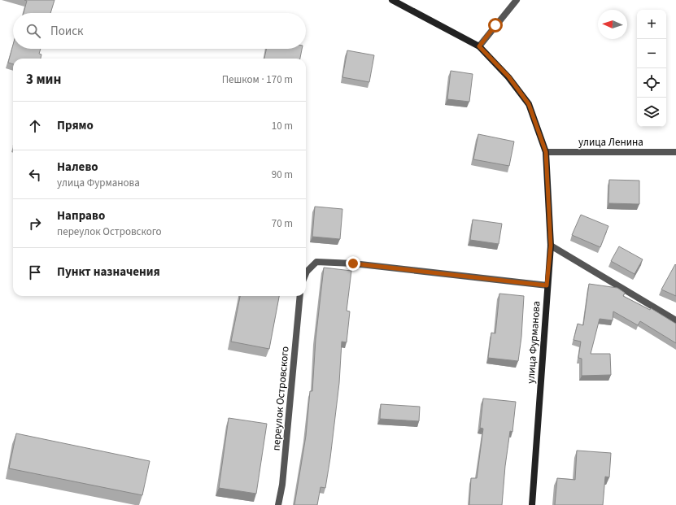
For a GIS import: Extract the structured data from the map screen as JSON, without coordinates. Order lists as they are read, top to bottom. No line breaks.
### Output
{"streets":{"main road":["улица Фурманова"],"street":["улица Ленина","переулок Островского"]},"crossings":[["улица Ленина","улица Фурманова"]],"north":"left","page":{"map_buttons":["+","−"],"search":"Поиск","heading":["3 мин","Пешком · 170 m"],"list":[["Прямо","10 m"],["Налево","улица Фурманова","90 m"],["Направо","переулок Островского","70 m"],"Пункт назначения"]}}
